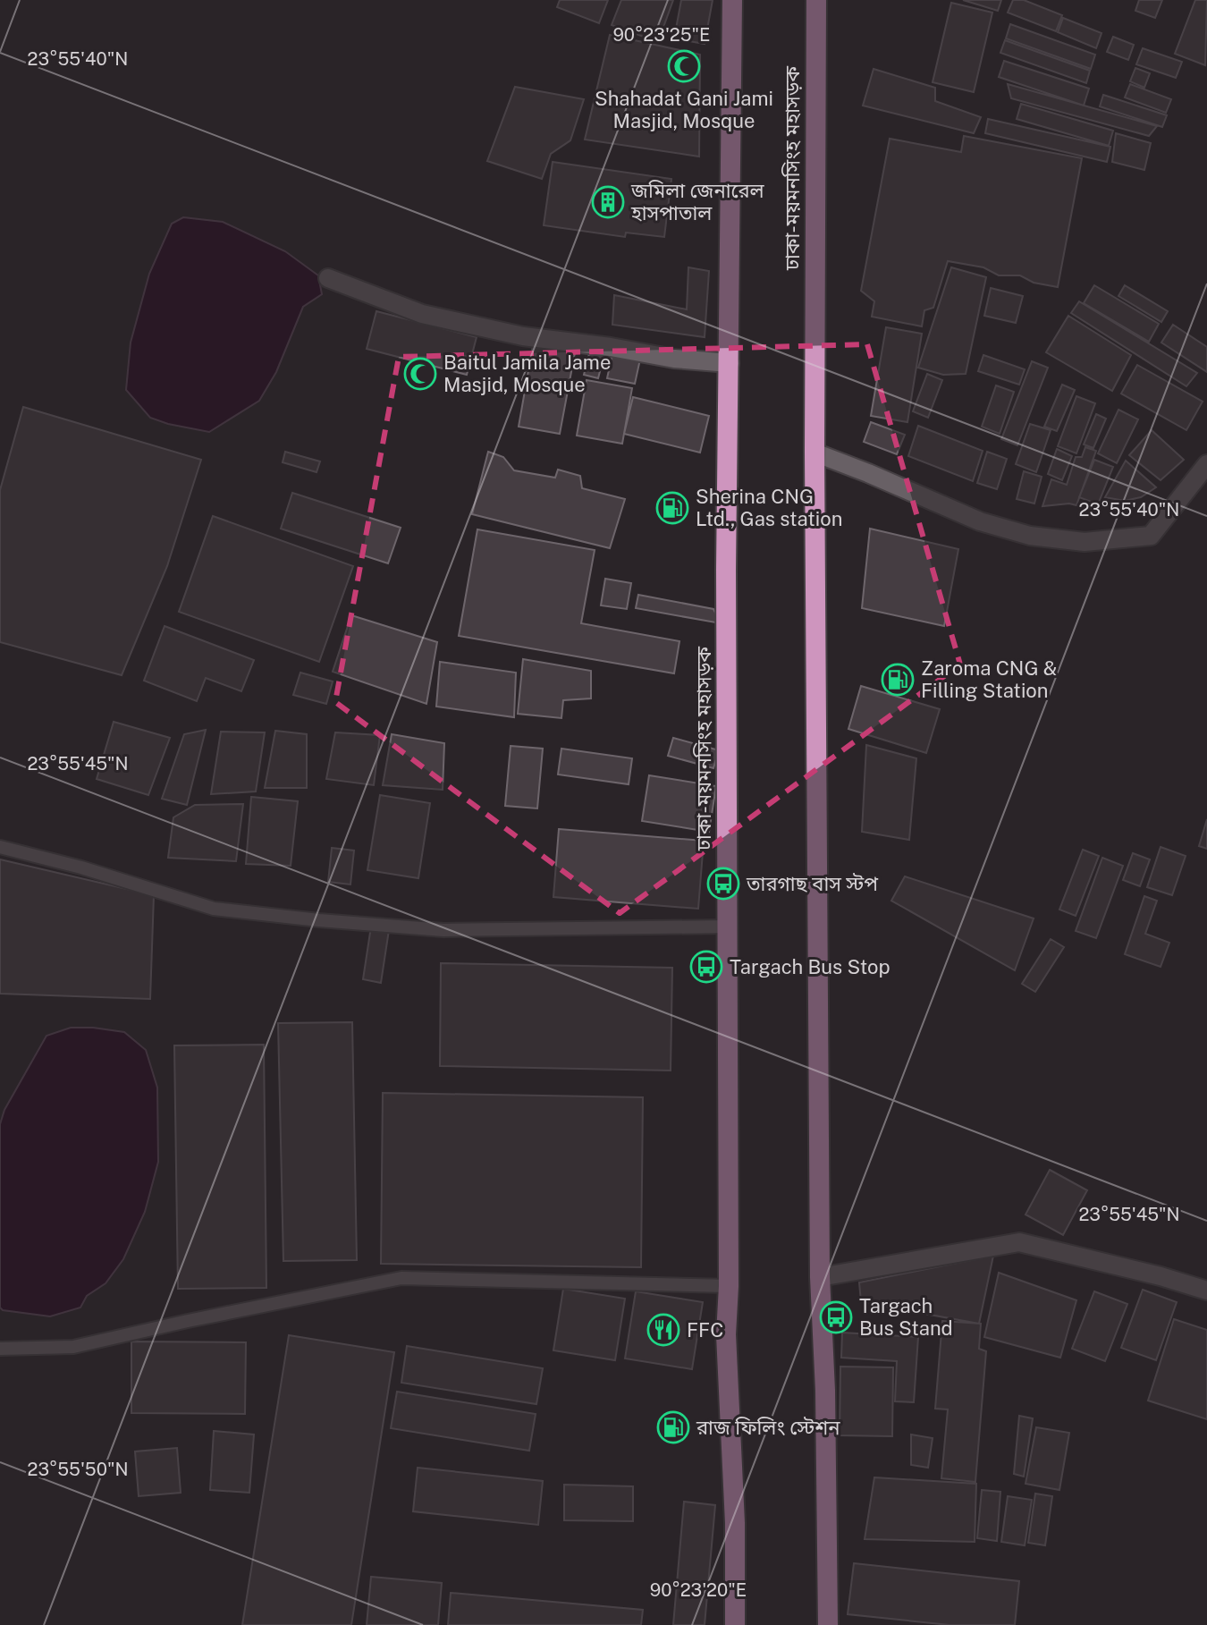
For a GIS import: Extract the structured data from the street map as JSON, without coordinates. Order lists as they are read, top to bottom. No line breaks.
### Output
{"streets":{"highway":["ঢাকা-ময়মনসিংহ মহাসড়ক"]},"places":{"mosque":["Shahadat Gani Jami Masjid, Mosque","Baitul Jamila Jame Masjid, Mosque"],"building":["জমিলা জেনারেল হাসপাতাল"],"fuel station":["Sherina CNG Ltd., Gas station","Zaroma CNG & Filling Station","রাজ ফিলিং স্টেশন"],"bus stop":["তারগাছ বাস স্টপ","Targach Bus Stop","Targach Bus Stand"],"restaurant":["FFC"]},"coordinates":["90°23'25\"E","23°55'40\"N","23°55'45\"N","23°55'50\"N","90°23'20\"E"]}
